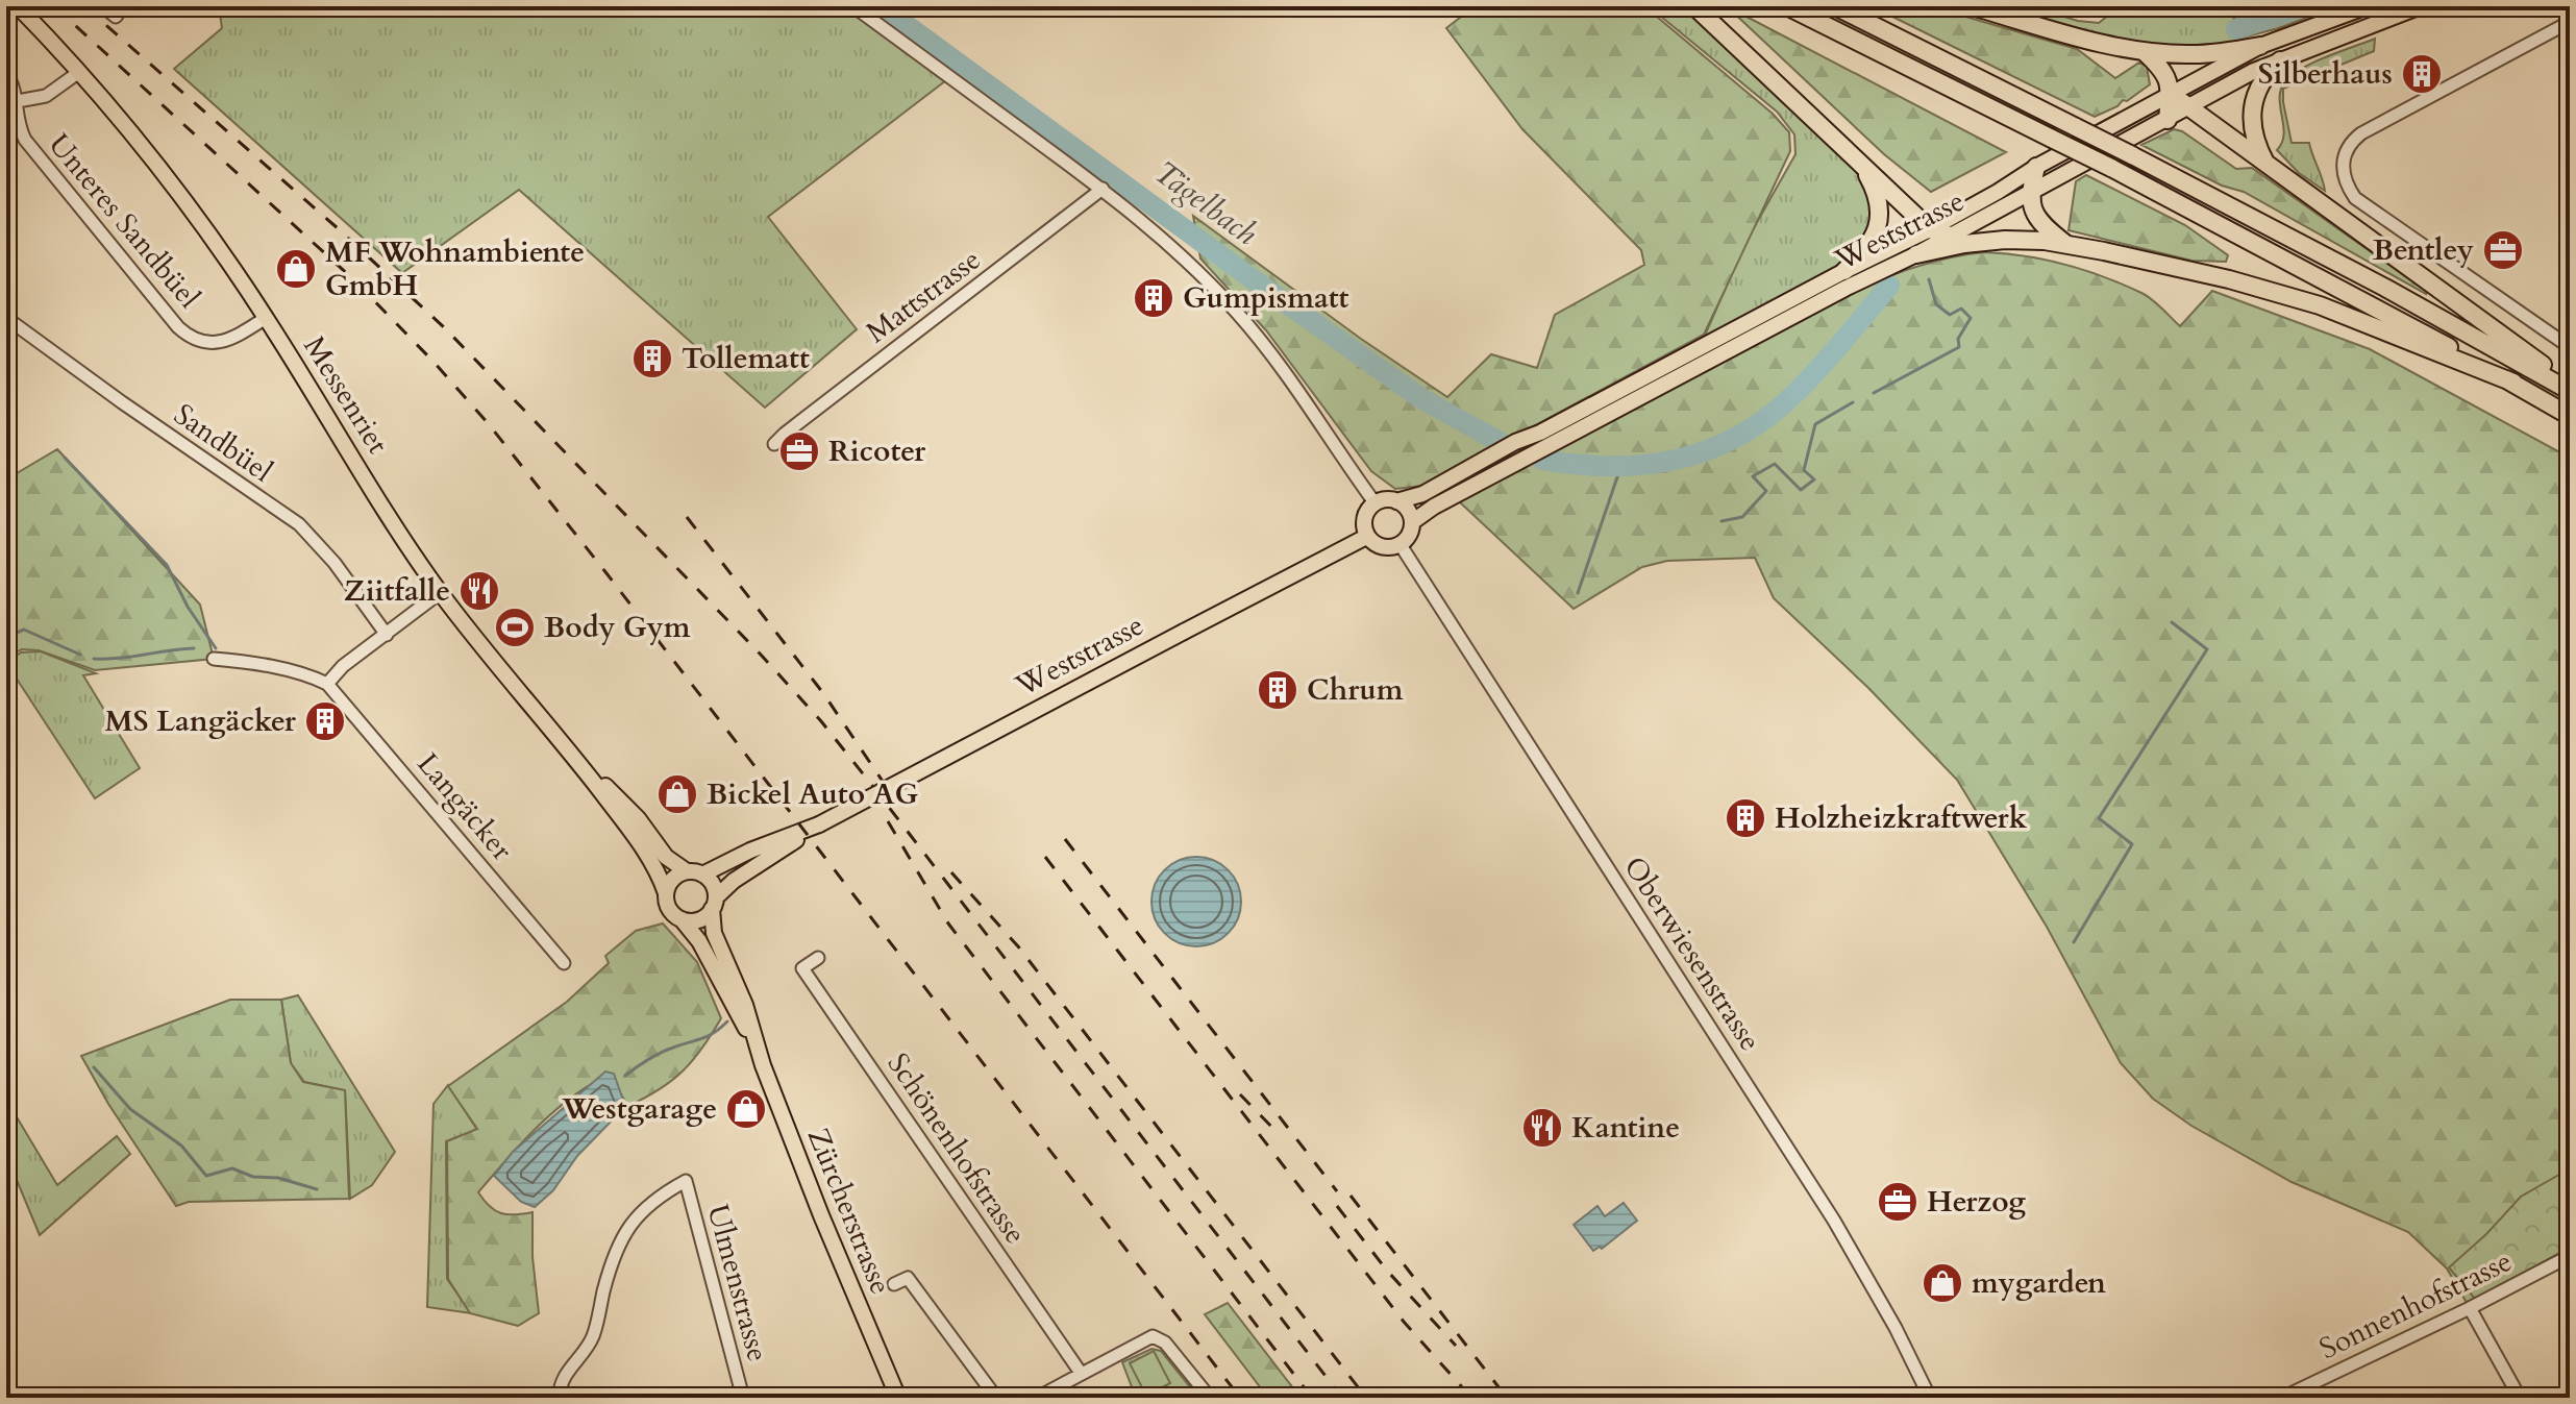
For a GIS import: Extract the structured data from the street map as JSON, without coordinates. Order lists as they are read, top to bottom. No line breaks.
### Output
{"streets":{"main road":["Weststrasse","Messenriet","Zürcherstrasse"],"street":["Unteres Sandbüel","Mattstrasse","Sandbüel","Langäcker","Oberwiesenstrasse","Schönenhofstrasse","Ulmenstrasse","Sonnenhofstrasse"]},"crossings":[["Unteres Sandbüel","Messenriet"],["Weststrasse","Messenriet"],["Weststrasse","Oberwiesenstrasse"],["Weststrasse","Zürcherstrasse"],["Messenriet","Zürcherstrasse"]],"water":["Tägelbach"],"places":{"building":["Silberhaus","Gumpismatt","Tollematt","Chrum","MS Langäcker","Holzheizkraftwerk"],"office":["Bentley","Ricoter","Herzog"],"shop":["MF Wohnambiente GmbH","Bickel Auto AG","Westgarage","mygarden"],"restaurant":["Ziitfalle","Kantine"],"sports":["Body Gym"]}}
